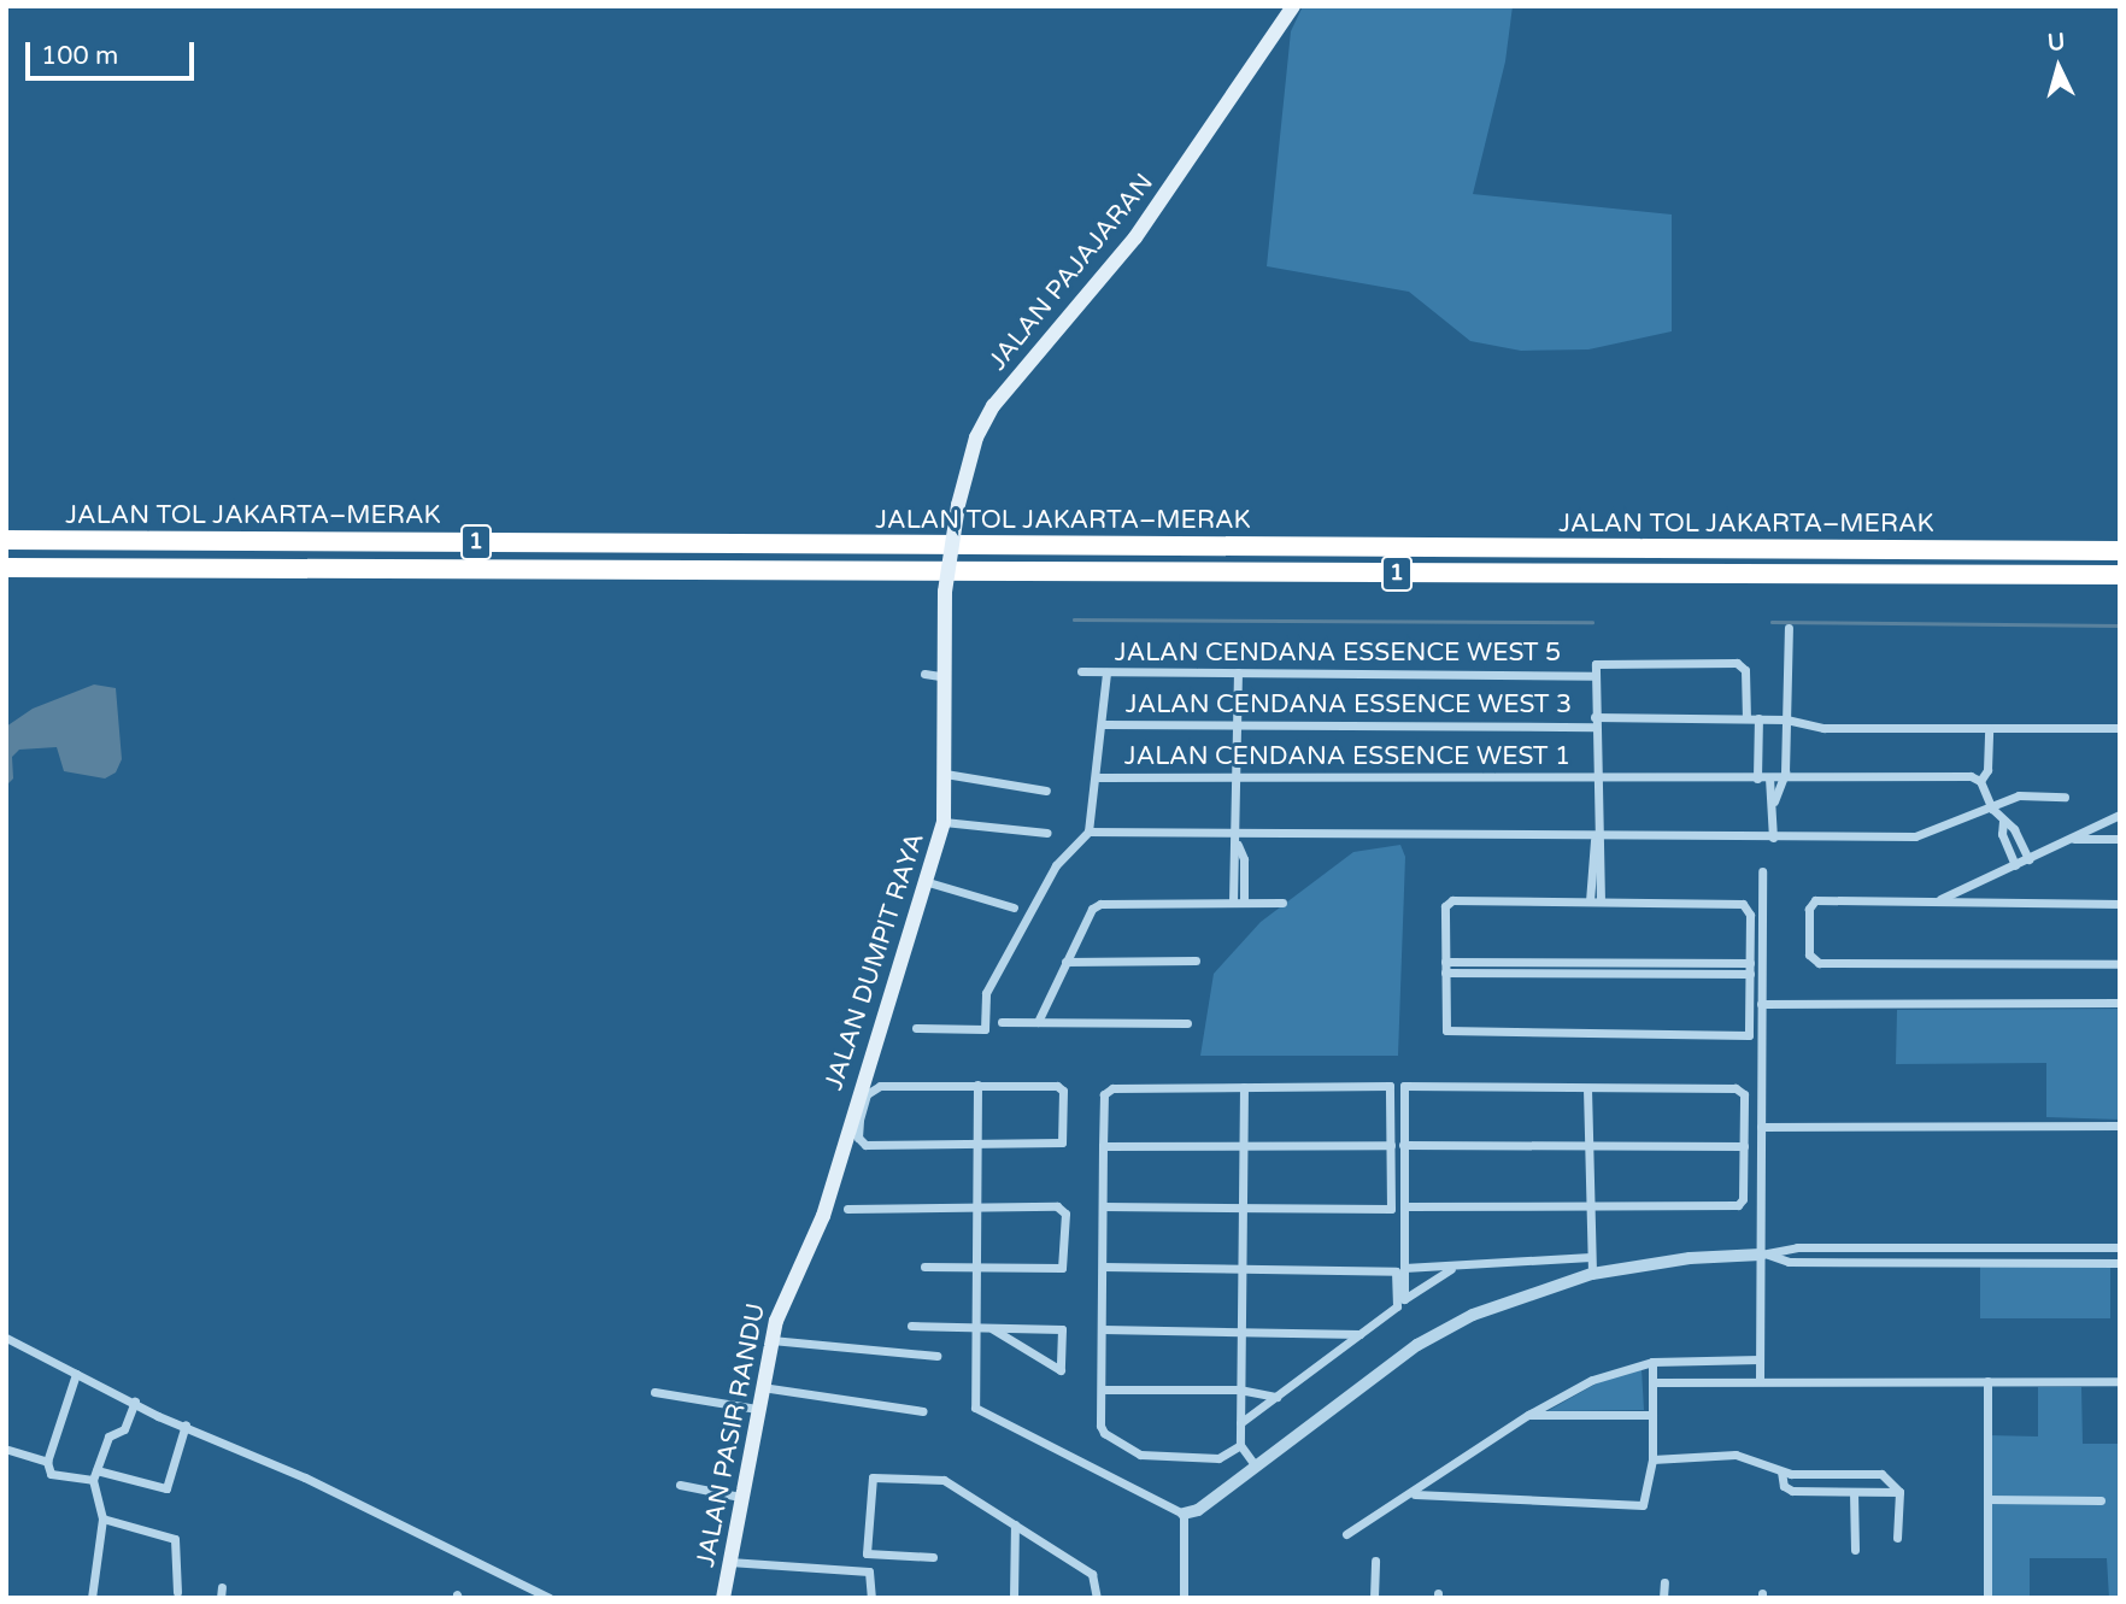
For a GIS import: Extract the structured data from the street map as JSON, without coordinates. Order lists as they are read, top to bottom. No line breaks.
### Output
{"streets":{"highway":["JALAN TOL JAKARTA–MERAK","1"],"main road":["JALAN PAJAJARAN","JALAN DUMPIT RAYA","JALAN PASIR RANDU"],"street":["JALAN CENDANA ESSENCE WEST 5","JALAN CENDANA ESSENCE WEST 3","JALAN CENDANA ESSENCE WEST 1"]},"crossings":[["JALAN PAJAJARAN","JALAN DUMPIT RAYA"],["JALAN DUMPIT RAYA","JALAN PASIR RANDU"]],"scale_bar":"100 m","north":"top"}
